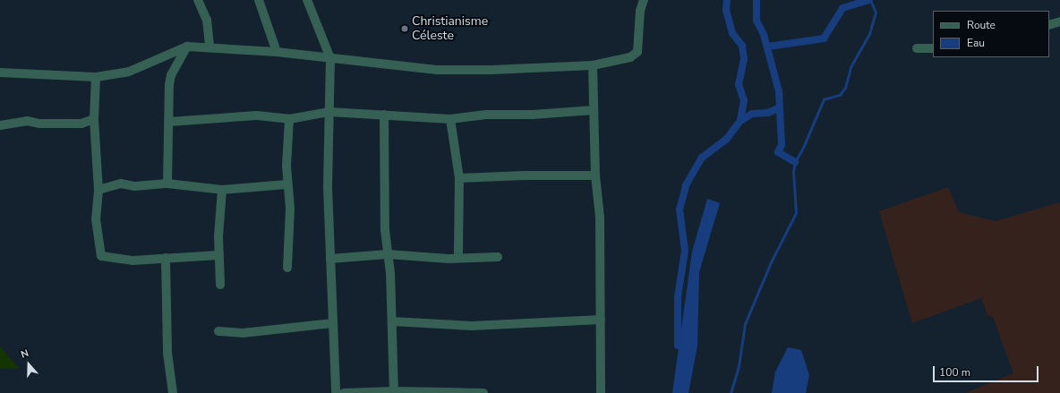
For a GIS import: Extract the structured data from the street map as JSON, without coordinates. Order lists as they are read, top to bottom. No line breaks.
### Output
{"places":["Christianisme Céleste"],"legend":["Route","Eau"],"scale_bar":"100 m","north":"top"}
